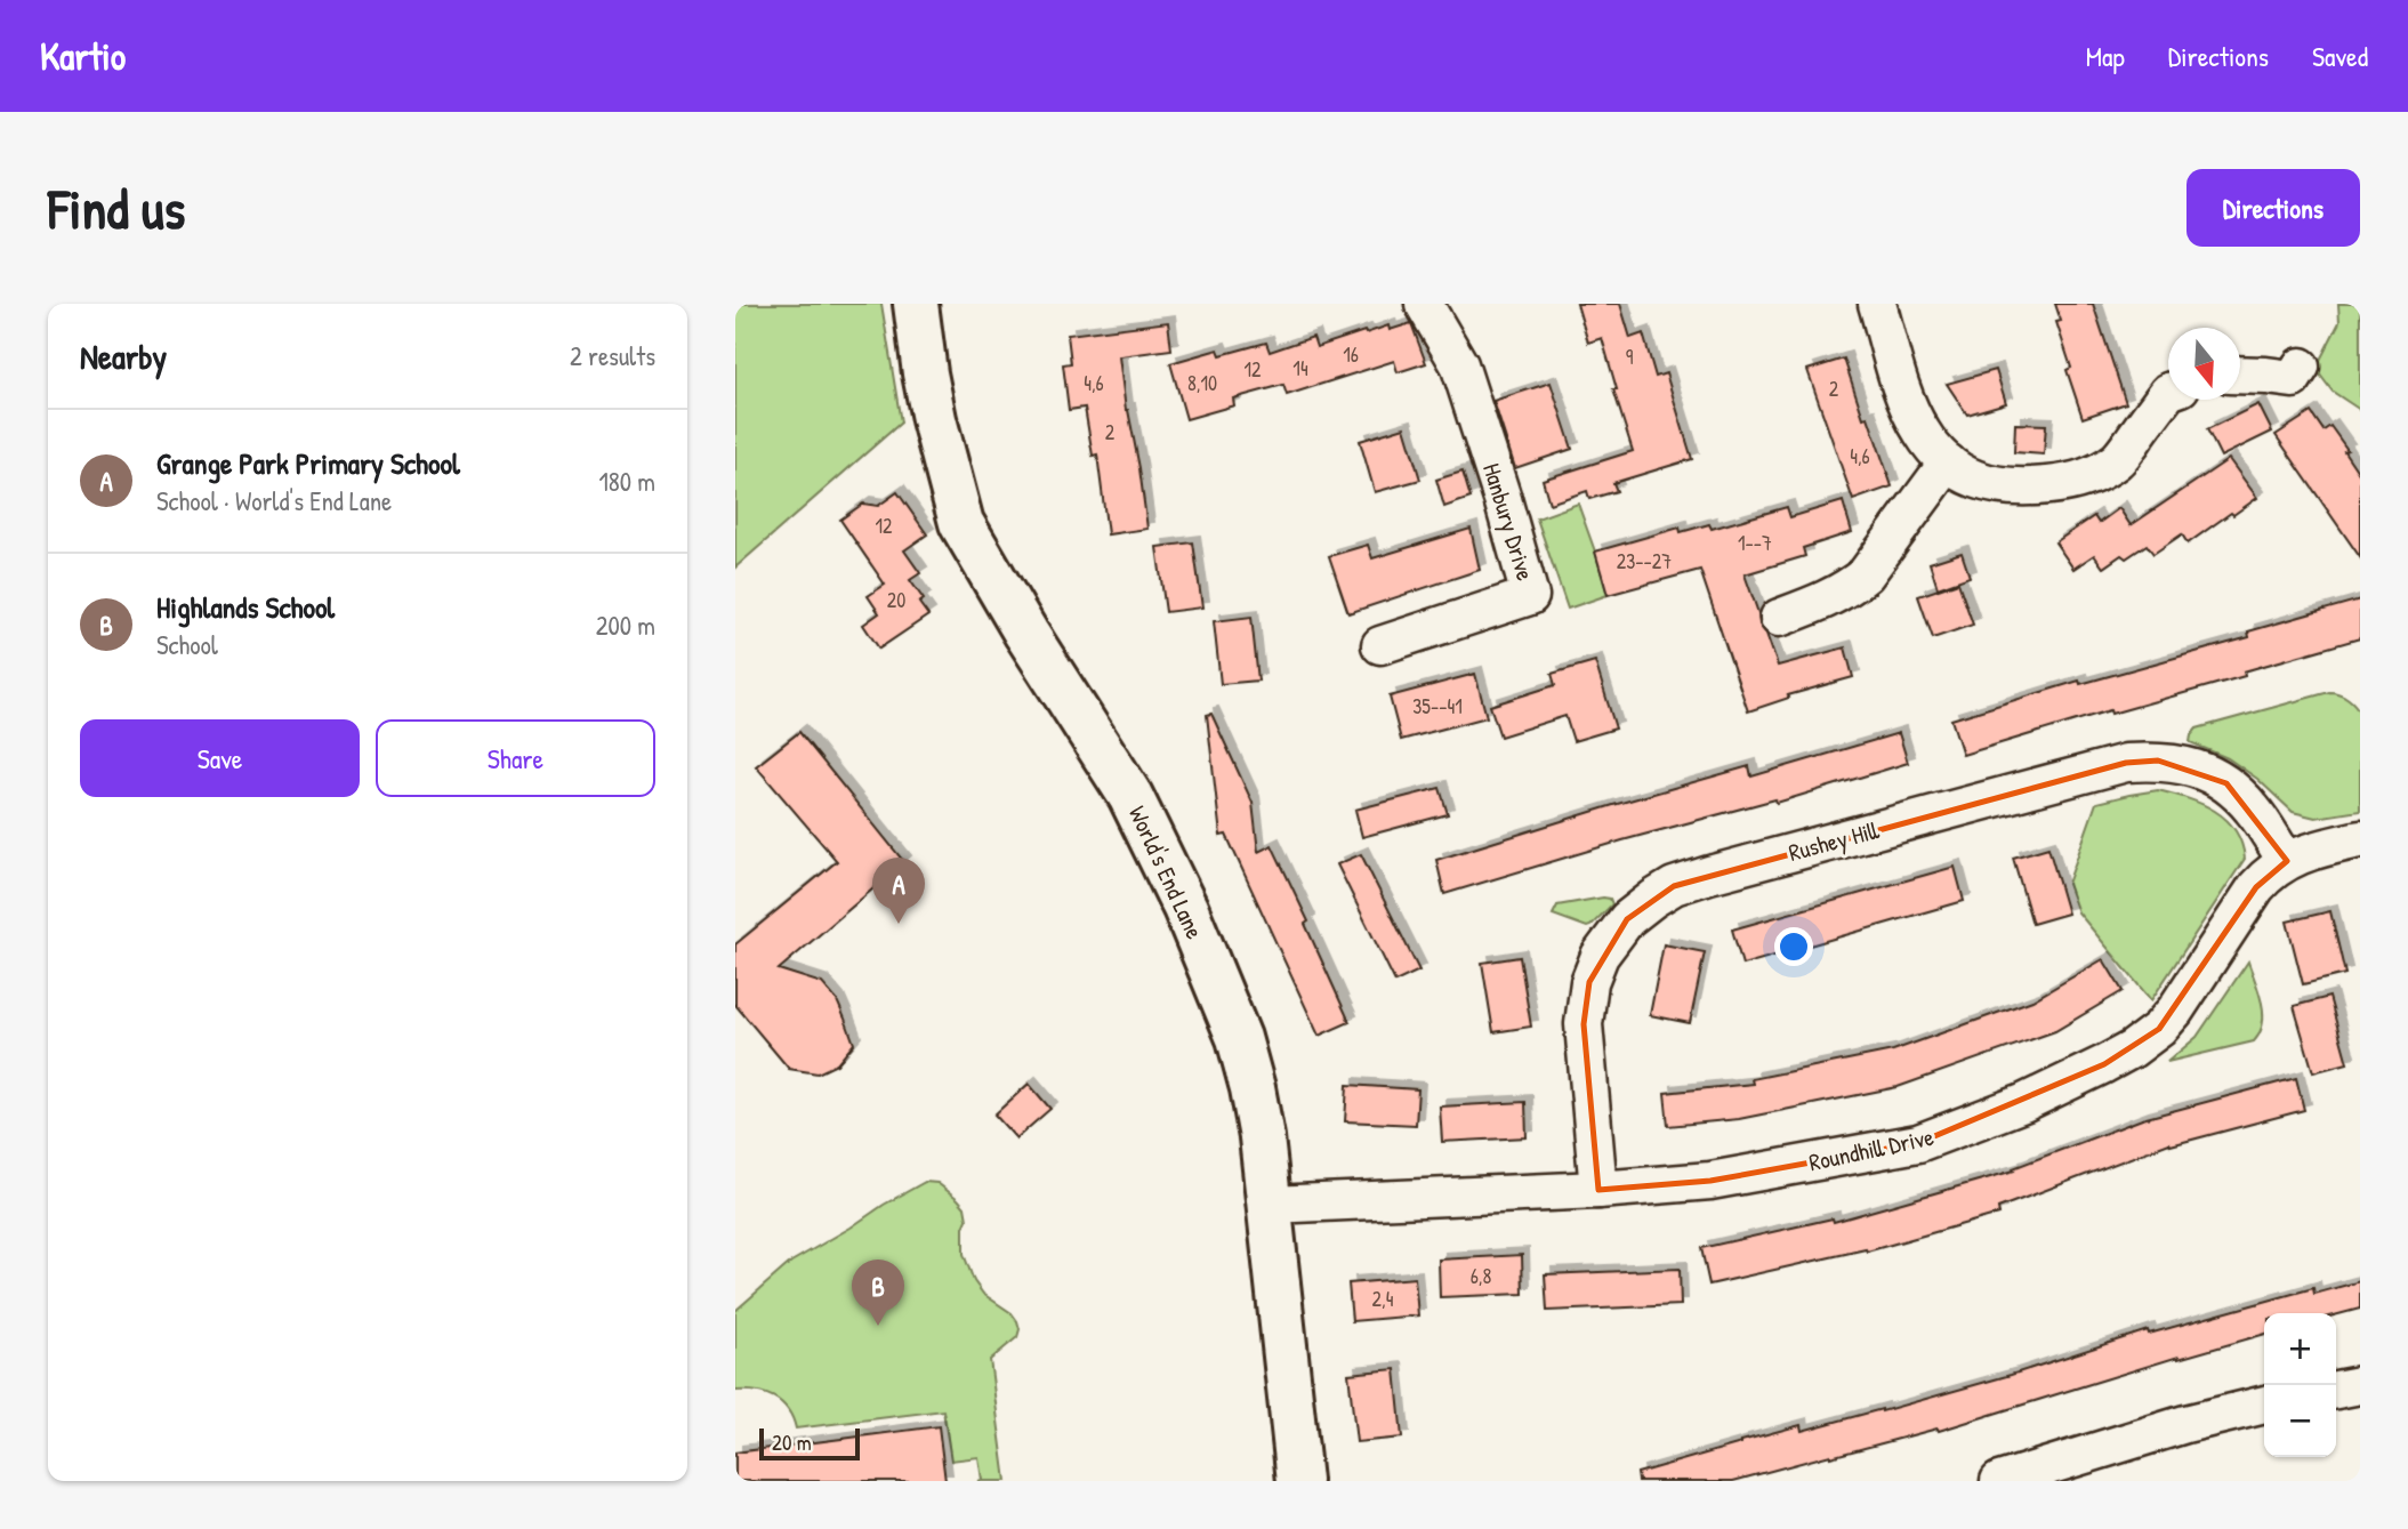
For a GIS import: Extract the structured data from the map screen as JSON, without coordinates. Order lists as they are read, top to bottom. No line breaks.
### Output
{"streets":{"street":["Hanbury Drive","Rushey Hill","World's End Lane","Roundhill Drive"]},"crossings":[["Rushey Hill","Roundhill Drive"],["World's End Lane","Roundhill Drive"]],"house_numbers":["16","9","14","12","4,6","8,10","2","2","4,6","12","1--7","23--27","20","35--41","6,8","2,4"],"scale_bar":"20 m","north":"bottom","page":{"header":"Kartio","nav":["Map","Directions","Saved"],"buttons":["Directions",["Save","Share"]],"title":"Find us","heading":["Nearby","2 results"],"list":[{"mark":"A","name":"Grange Park Primary School","note":"School · World's End Lane","value":"180 m"},{"mark":"B","name":"Highlands School","note":"School","value":"200 m"}],"pins":["A","B"],"map_buttons":["+","−"],"scale":"20 m"}}
